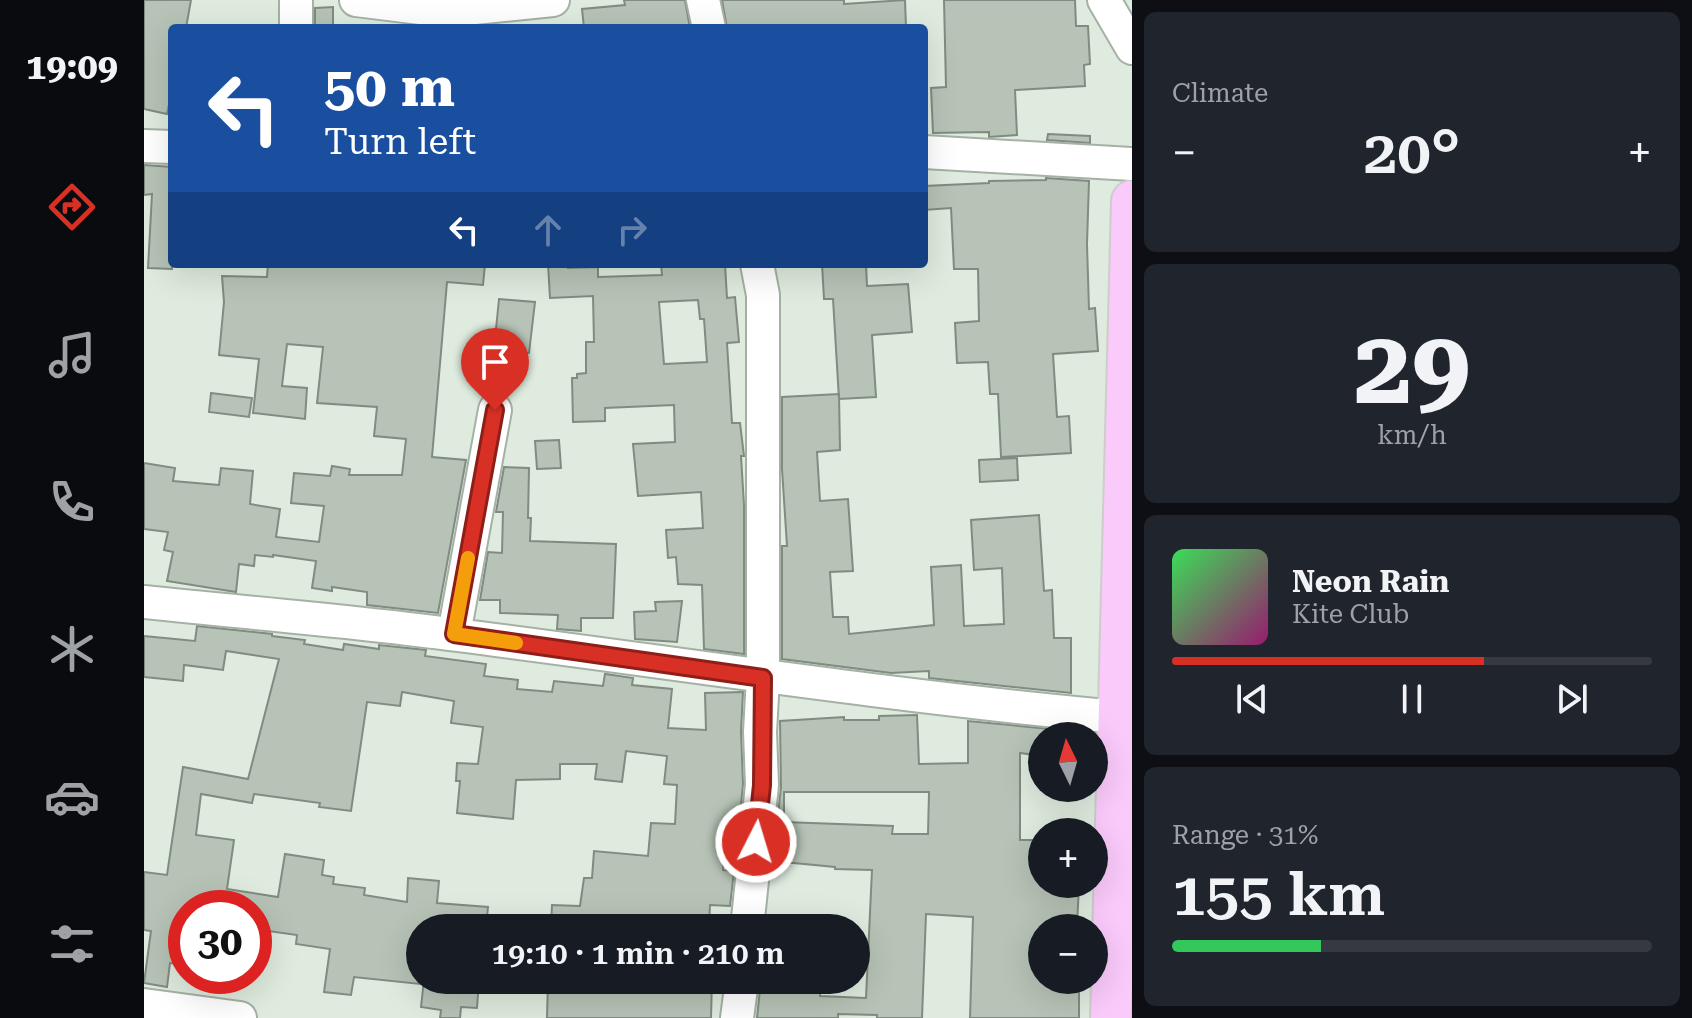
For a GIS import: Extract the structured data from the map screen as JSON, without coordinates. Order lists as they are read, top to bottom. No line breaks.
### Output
{"north":"top","page":{"tabs":"19:09","tile":["Climate",["29","km/h"],["Range · 31%","155 km"]],"turn":["50 m","Turn left"],"heat":["−","20°","+"],"song":["Neon Rain","Kite Club"],"map_buttons":["+","−"],"limit":"30","trip":"19:10 · 1 min · 210 m"}}
